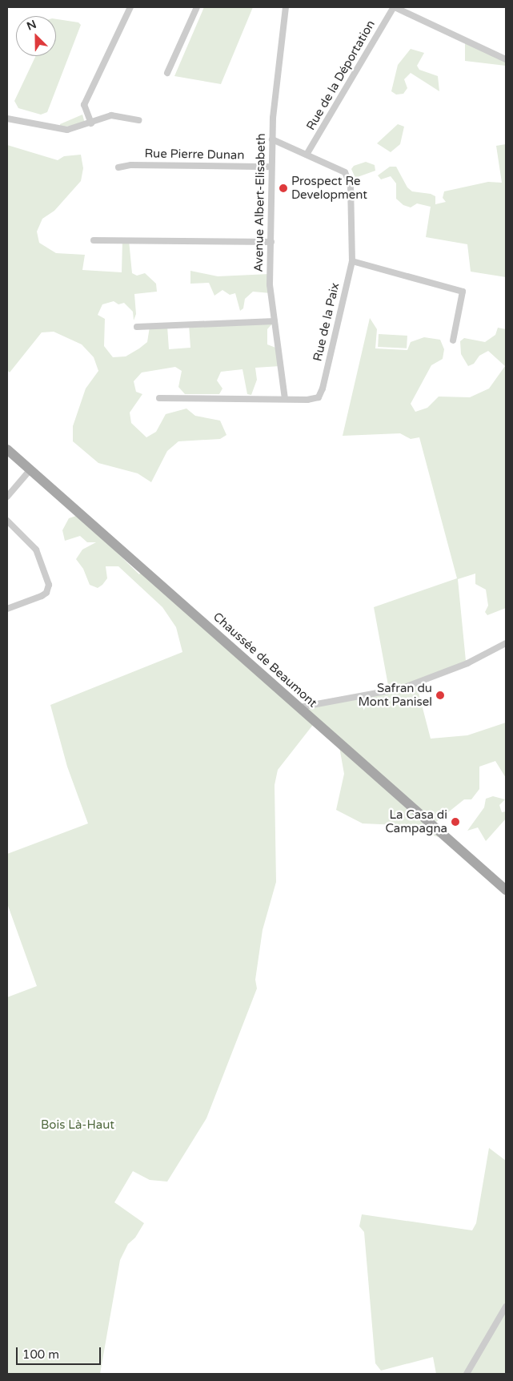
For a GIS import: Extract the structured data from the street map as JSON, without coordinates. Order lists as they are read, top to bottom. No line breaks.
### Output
{"streets":{"main road":["Chaussée de Beaumont"],"street":["Rue de la Déportation","Rue Pierre Dunan","Avenue Albert-Elisabeth","Rue de la Paix"]},"crossings":[["Rue de la Déportation","Rue de la Paix"],["Rue Pierre Dunan","Avenue Albert-Elisabeth"],["Avenue Albert-Elisabeth","Rue de la Paix"]],"parks":["Bois Là-Haut"],"places":["Prospect Re Development","Safran du Mont Panisel","La Casa di Campagna"],"scale_bar":"100 m","north":"top left"}
